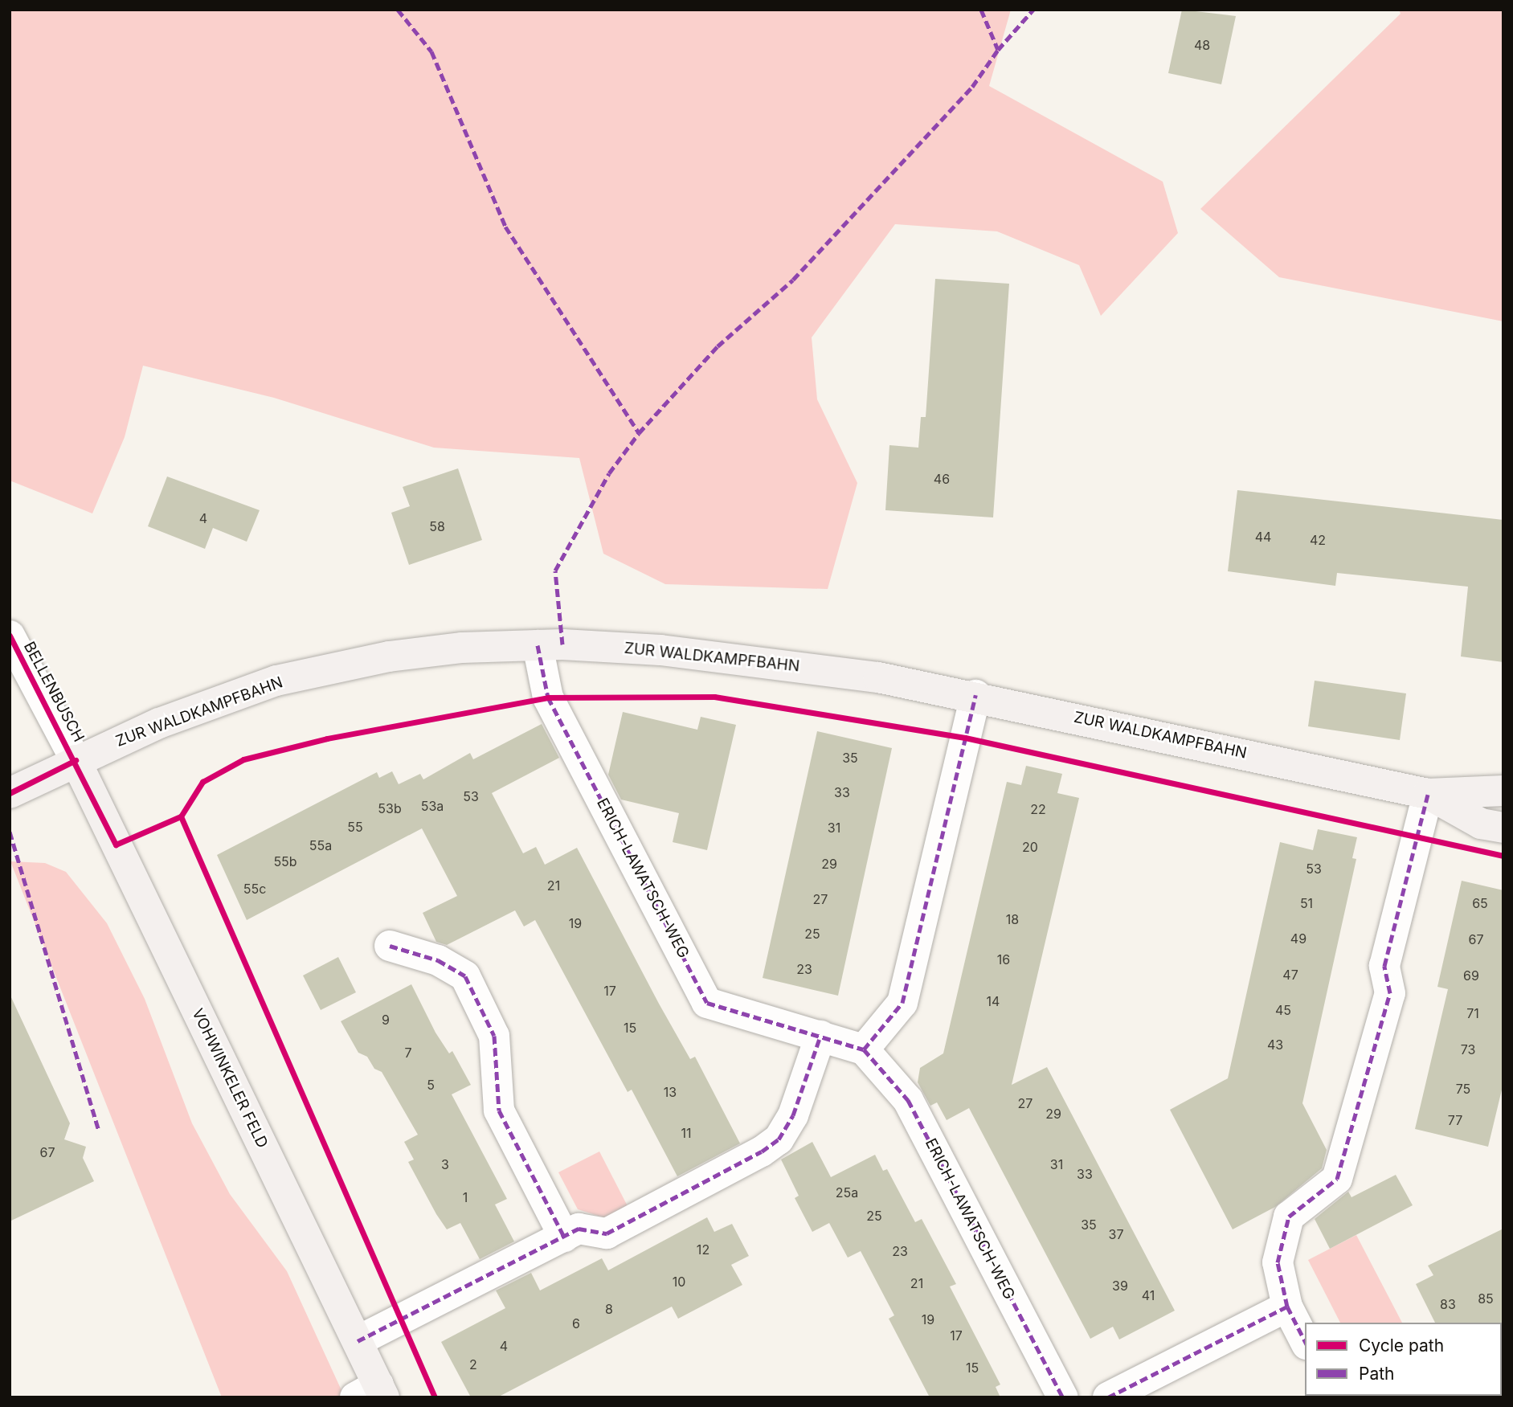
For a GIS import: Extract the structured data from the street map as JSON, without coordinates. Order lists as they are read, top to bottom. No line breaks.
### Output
{"streets":{"main road":["ZUR WALDKAMPFBAHN","VOHWINKELER FELD"],"street":["BELLENBUSCH","ERICH-LAWATSCH-WEG"]},"crossings":[["ZUR WALDKAMPFBAHN","BELLENBUSCH"],["ZUR WALDKAMPFBAHN","ERICH-LAWATSCH-WEG"],["ZUR WALDKAMPFBAHN","VOHWINKELER FELD"],["BELLENBUSCH","VOHWINKELER FELD"]],"house_numbers":["48","46","4","58","44","42","35","33","53","53a","53b","22","55","31","55a","20","55b","29","53","21","55c","27","51","65","18","19","25","49","67","16","23","47","69","17","14","45","71","9","15","43","73","7","5","75","13","27","29","77","11","67","3","31","33","25a","1","25","35","37","12","23","10","21","39","41","85","83","8","19","6","17","4","2","15"],"legend":["Cycle path","Path"]}
